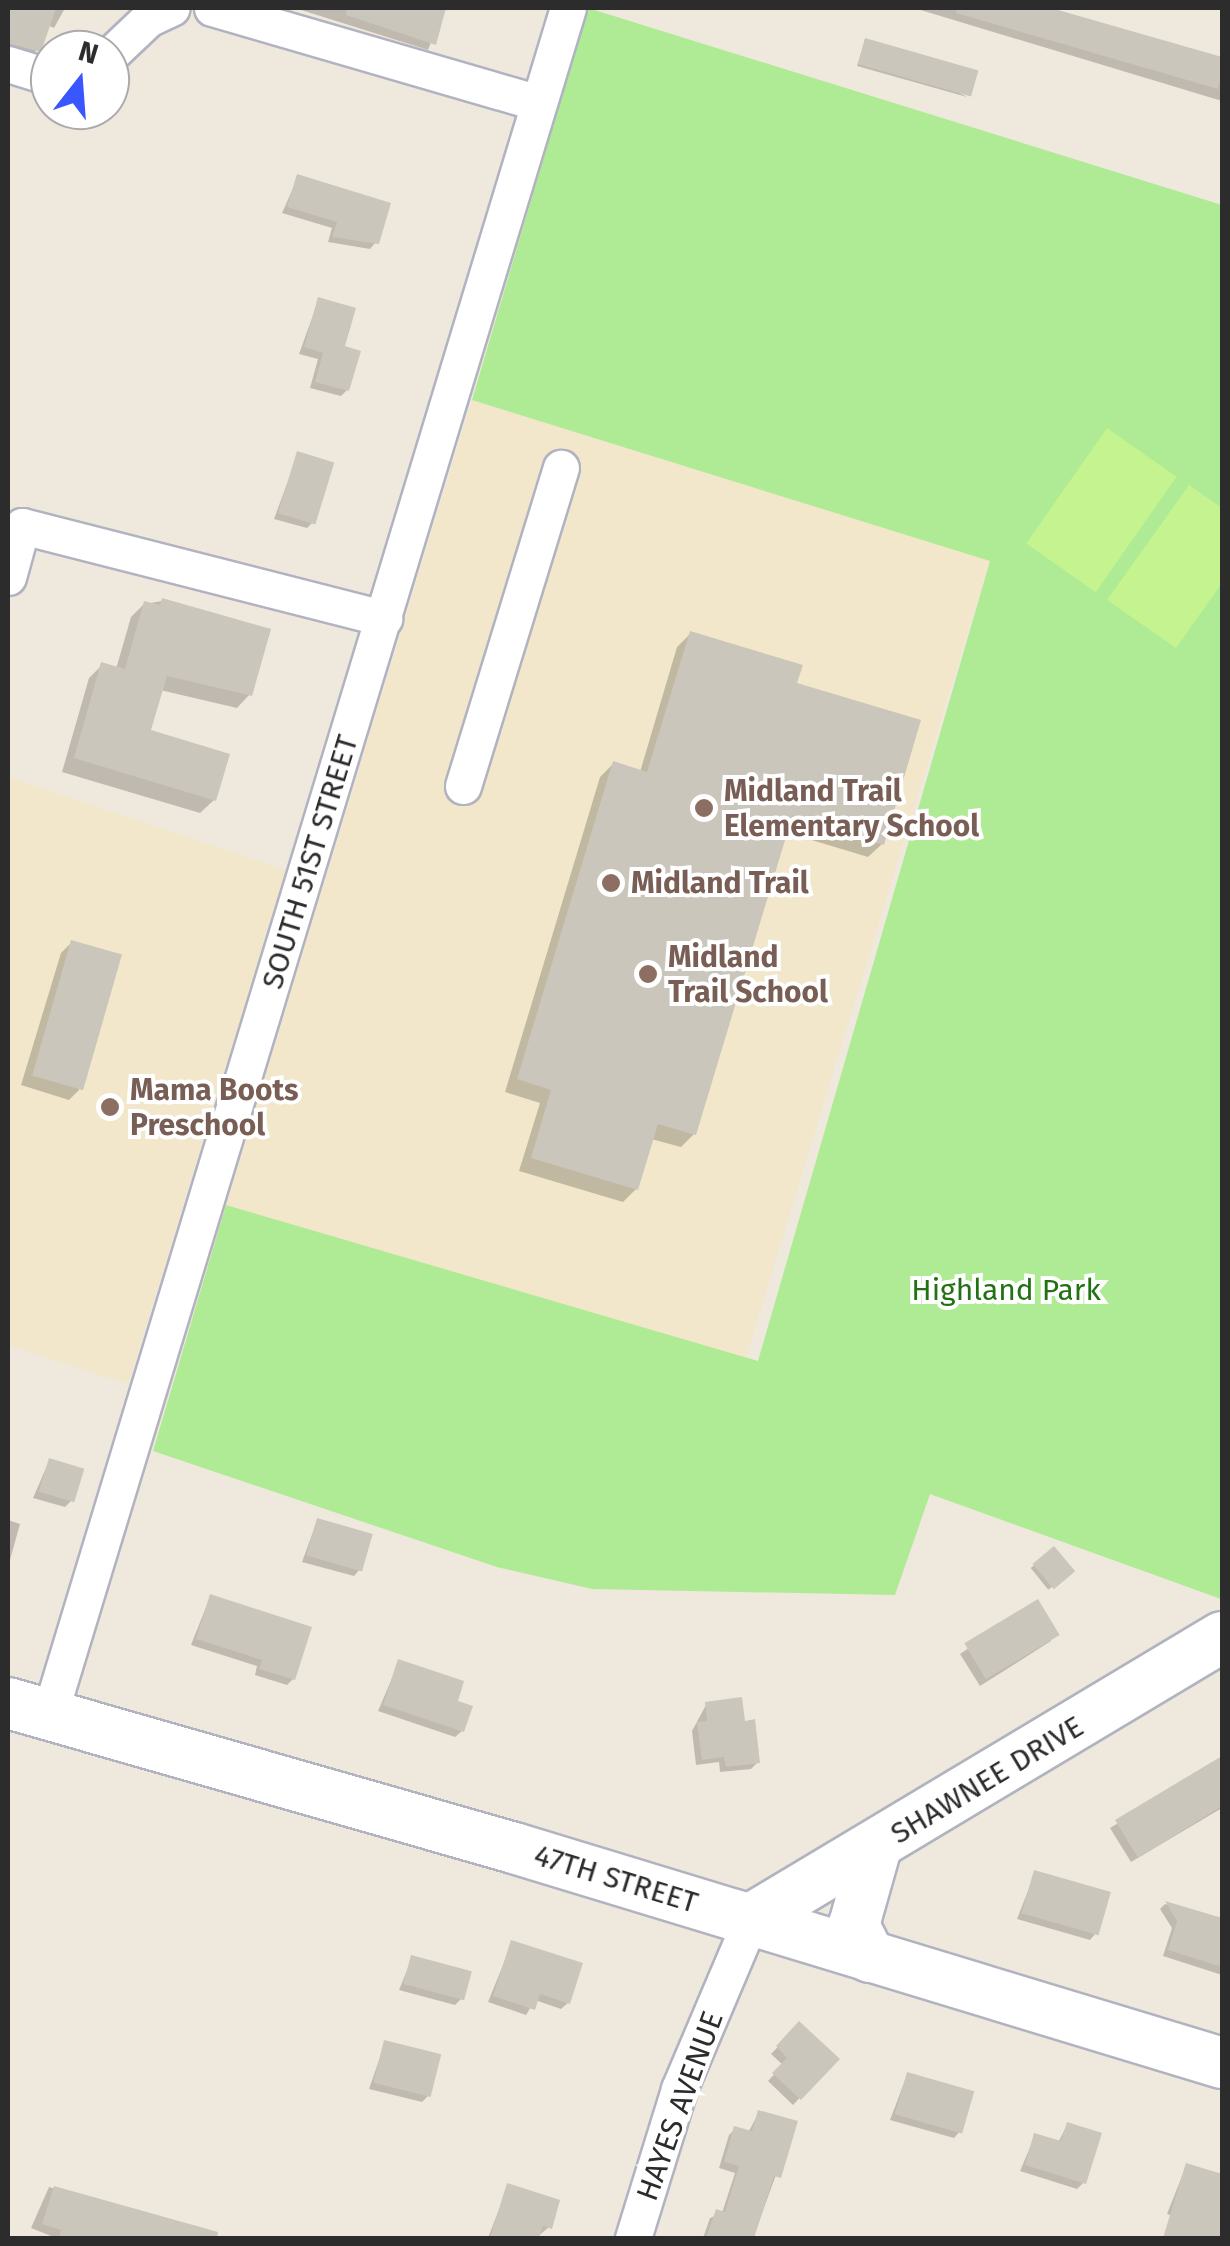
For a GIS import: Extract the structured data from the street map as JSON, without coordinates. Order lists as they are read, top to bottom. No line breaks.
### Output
{"streets":{"main road":["SHAWNEE DRIVE","47TH STREET"],"street":["SOUTH 51ST STREET","HAYES AVENUE"]},"crossings":[["SOUTH 51ST STREET","47TH STREET"],["SHAWNEE DRIVE","47TH STREET"],["SHAWNEE DRIVE","HAYES AVENUE"],["47TH STREET","HAYES AVENUE"]],"parks":["Highland Park"],"places":["Midland Trail Elementary School","Midland Trail","Midland Trail School","Mama Boots Preschool"],"north":"top"}
